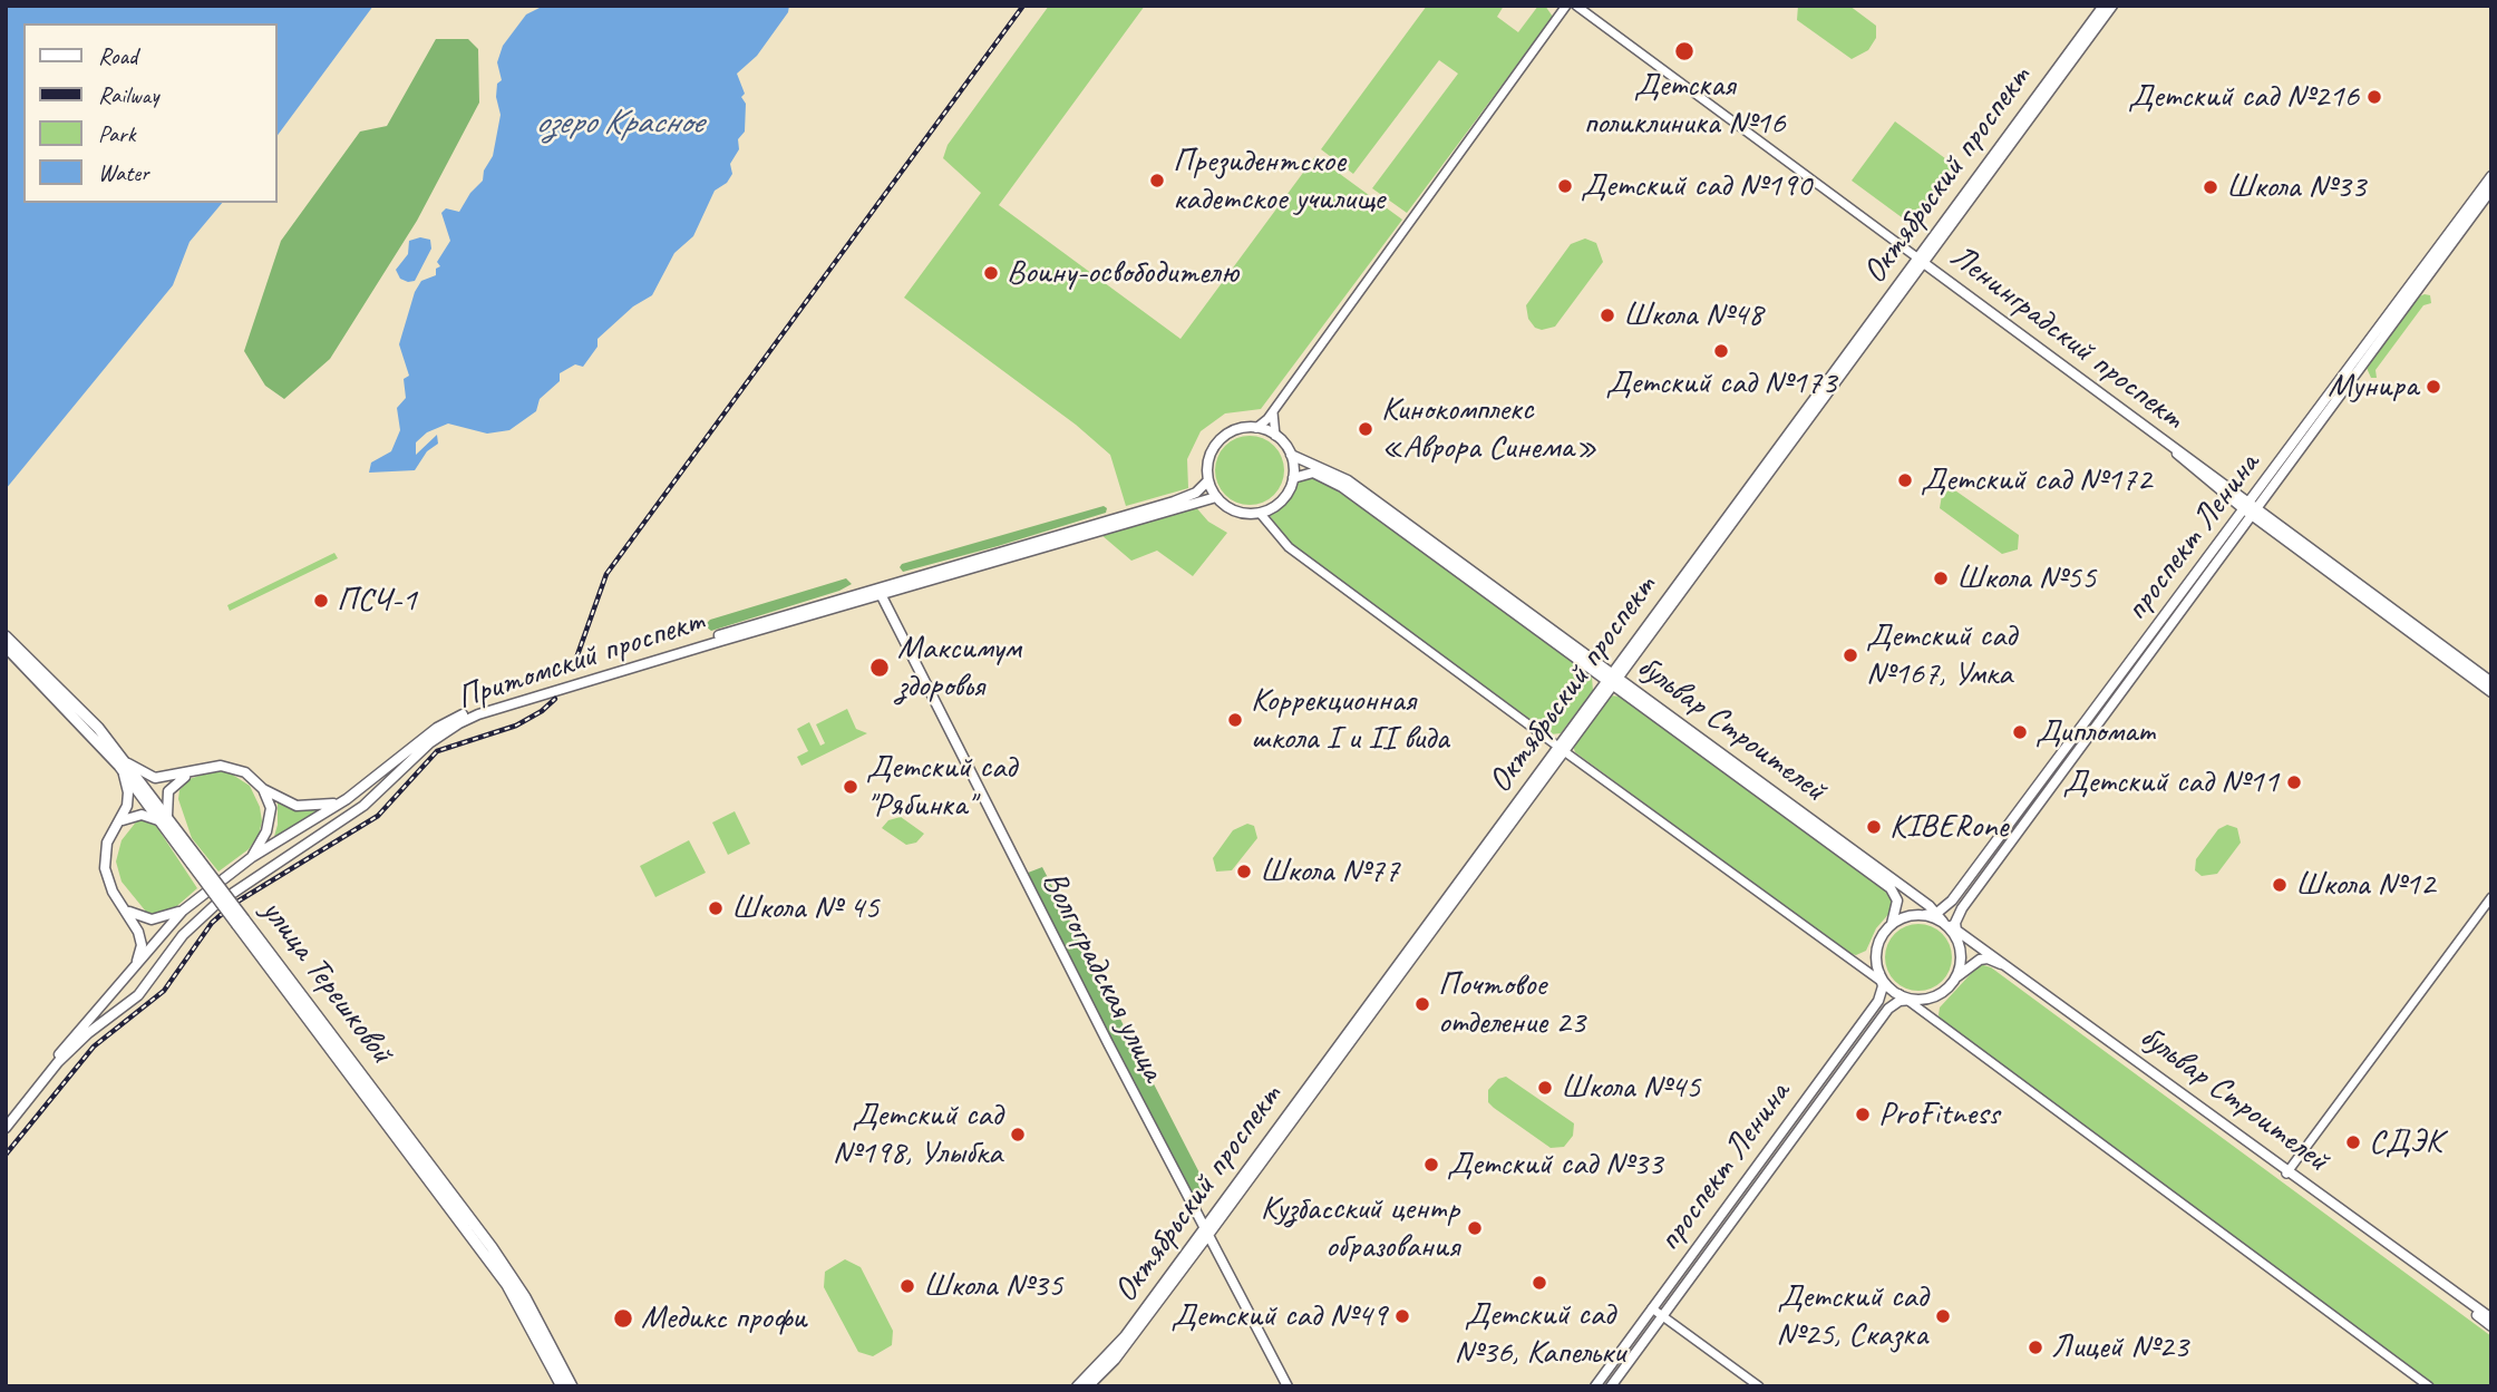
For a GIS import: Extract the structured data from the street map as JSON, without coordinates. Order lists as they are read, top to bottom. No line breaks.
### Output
{"streets":{"main road":["Октябрьский проспект","Ленинградский проспект","проспект Ленина","Притомский проспект","бульвар Строителей","Волгоградская улица","улица Терешковой"]},"crossings":[["Октябрьский проспект","Ленинградский проспект"],["Октябрьский проспект","бульвар Строителей"],["Октябрьский проспект","Волгоградская улица"],["Ленинградский проспект","проспект Ленина"],["проспект Ленина","бульвар Строителей"],["Притомский проспект","бульвар Строителей"],["Притомский проспект","Волгоградская улица"]],"water":["озеро Красное"],"places":["Детская поликлиника №16","Детский сад №216","Президентское кадетское училище","Детский сад №190","Школа №33","Воину-освободителю","Школа №48","Детский сад №173","Мунира","Кинокомплекс «Аврора Синема»","Детский сад №172","Школа №55","ПСЧ-1","Детский сад №167, Умка","Максимум здоровья","Коррекционная школа I и II вида","Дипломат","Детский сад №11","Детский сад \"Рябинка\"","KIBERone","Школа №77","Школа №12","Школа № 45","Почтовое отделение 23","Школа №45","ProFitness","Детский сад №198, Улыбка","СДЭК","Детский сад №33","Кузбасский центр образования","Детский сад №36, Капельки","Школа №35","Детский сад №49","Детский сад №25, Сказка","Медикс профи","Лицей №23"],"legend":["Road","Railway","Park","Water"]}
